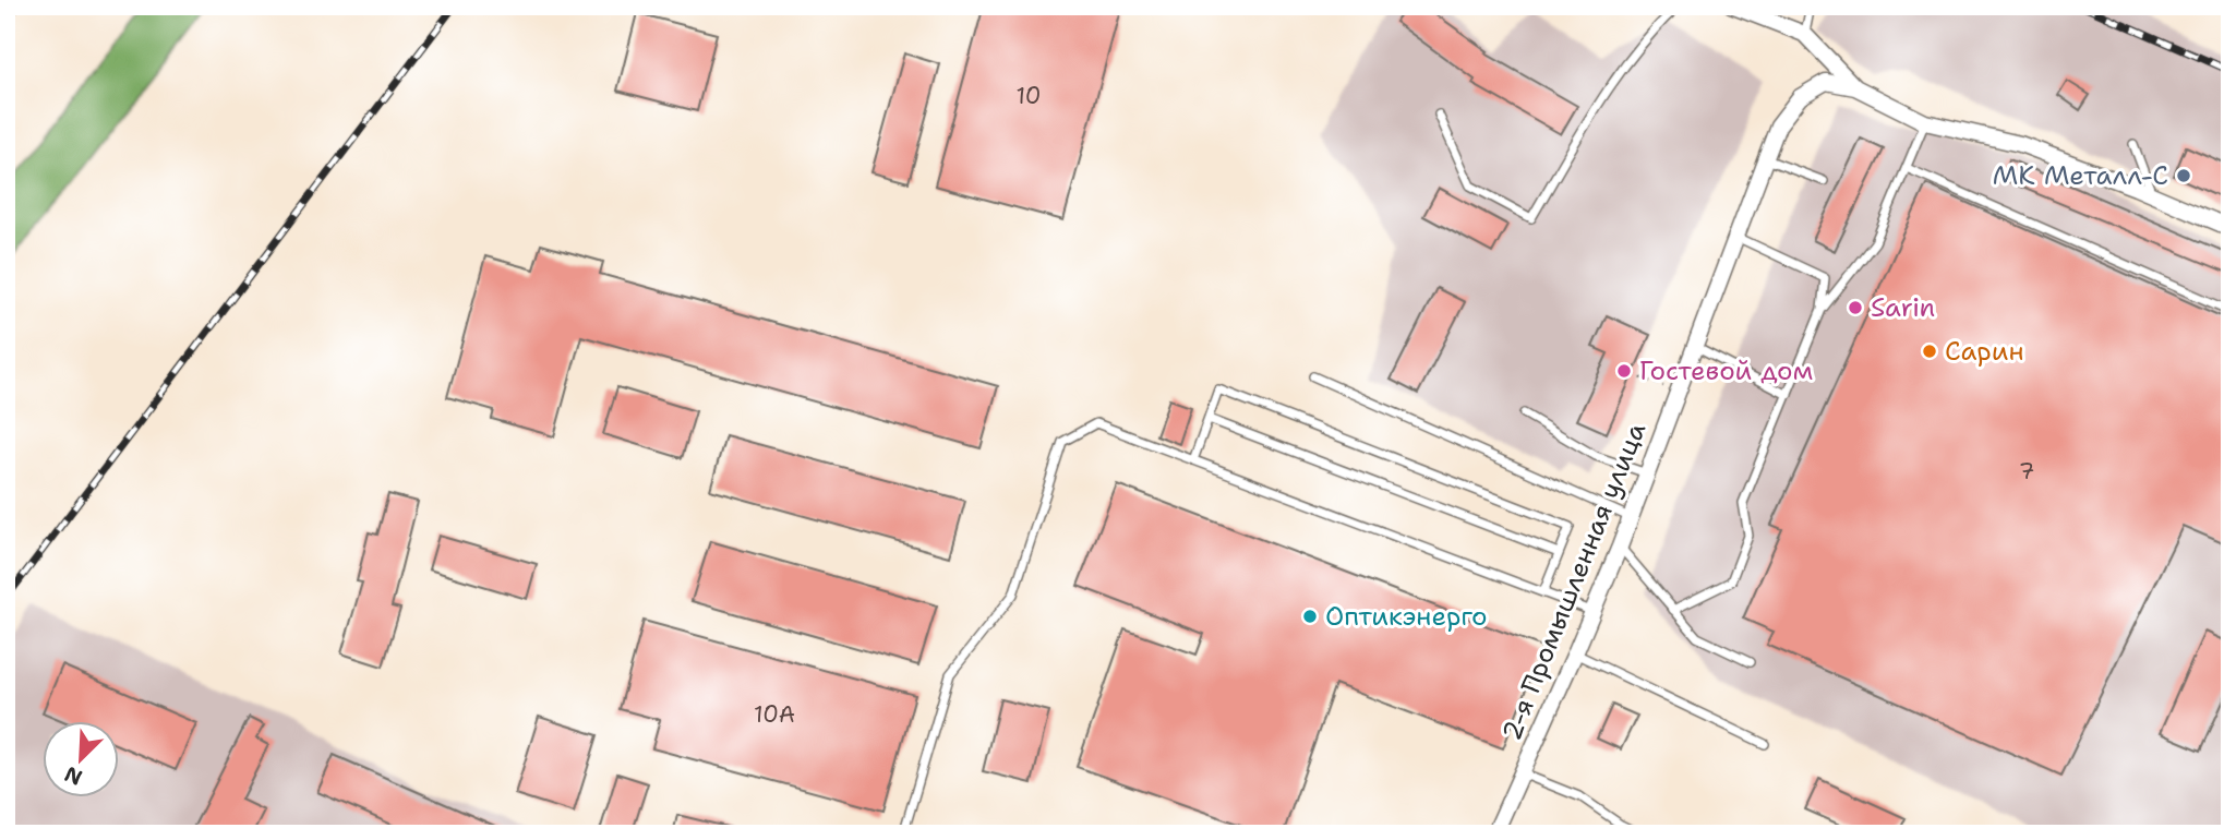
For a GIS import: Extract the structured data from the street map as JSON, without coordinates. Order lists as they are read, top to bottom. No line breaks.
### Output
{"streets":{"street":["2-я Промышленная улица"]},"places":["МК Металл-С","Sarin","Сарин","Гостевой дом","Оптикэнерго"],"house_numbers":["10","7","10А"],"north":"bottom left"}
